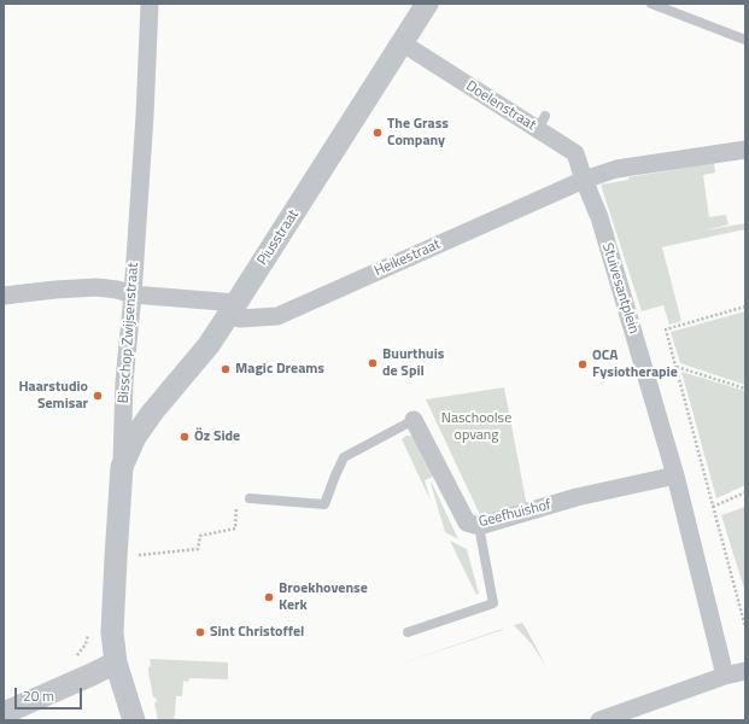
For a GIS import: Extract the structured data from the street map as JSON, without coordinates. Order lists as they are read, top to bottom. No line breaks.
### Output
{"streets":{"street":["Doelenstraat","Piusstraat","Heikestraat","Stuivesantplein","Bisschop Zwijsenstraat","Geefhuishof"]},"crossings":[["Doelenstraat","Piusstraat"],["Doelenstraat","Heikestraat"],["Doelenstraat","Stuivesantplein"],["Piusstraat","Heikestraat"],["Piusstraat","Bisschop Zwijsenstraat"],["Heikestraat","Stuivesantplein"],["Heikestraat","Bisschop Zwijsenstraat"],["Stuivesantplein","Geefhuishof"]],"parks":["Naschoolse opvang"],"places":["The Grass Company","Buurthuis de Spil","OCA Fysiotherapie","Magic Dreams","Haarstudio Semisar","Öz Side","Broekhovense Kerk","Sint Christoffel"],"scale_bar":"20 m"}
